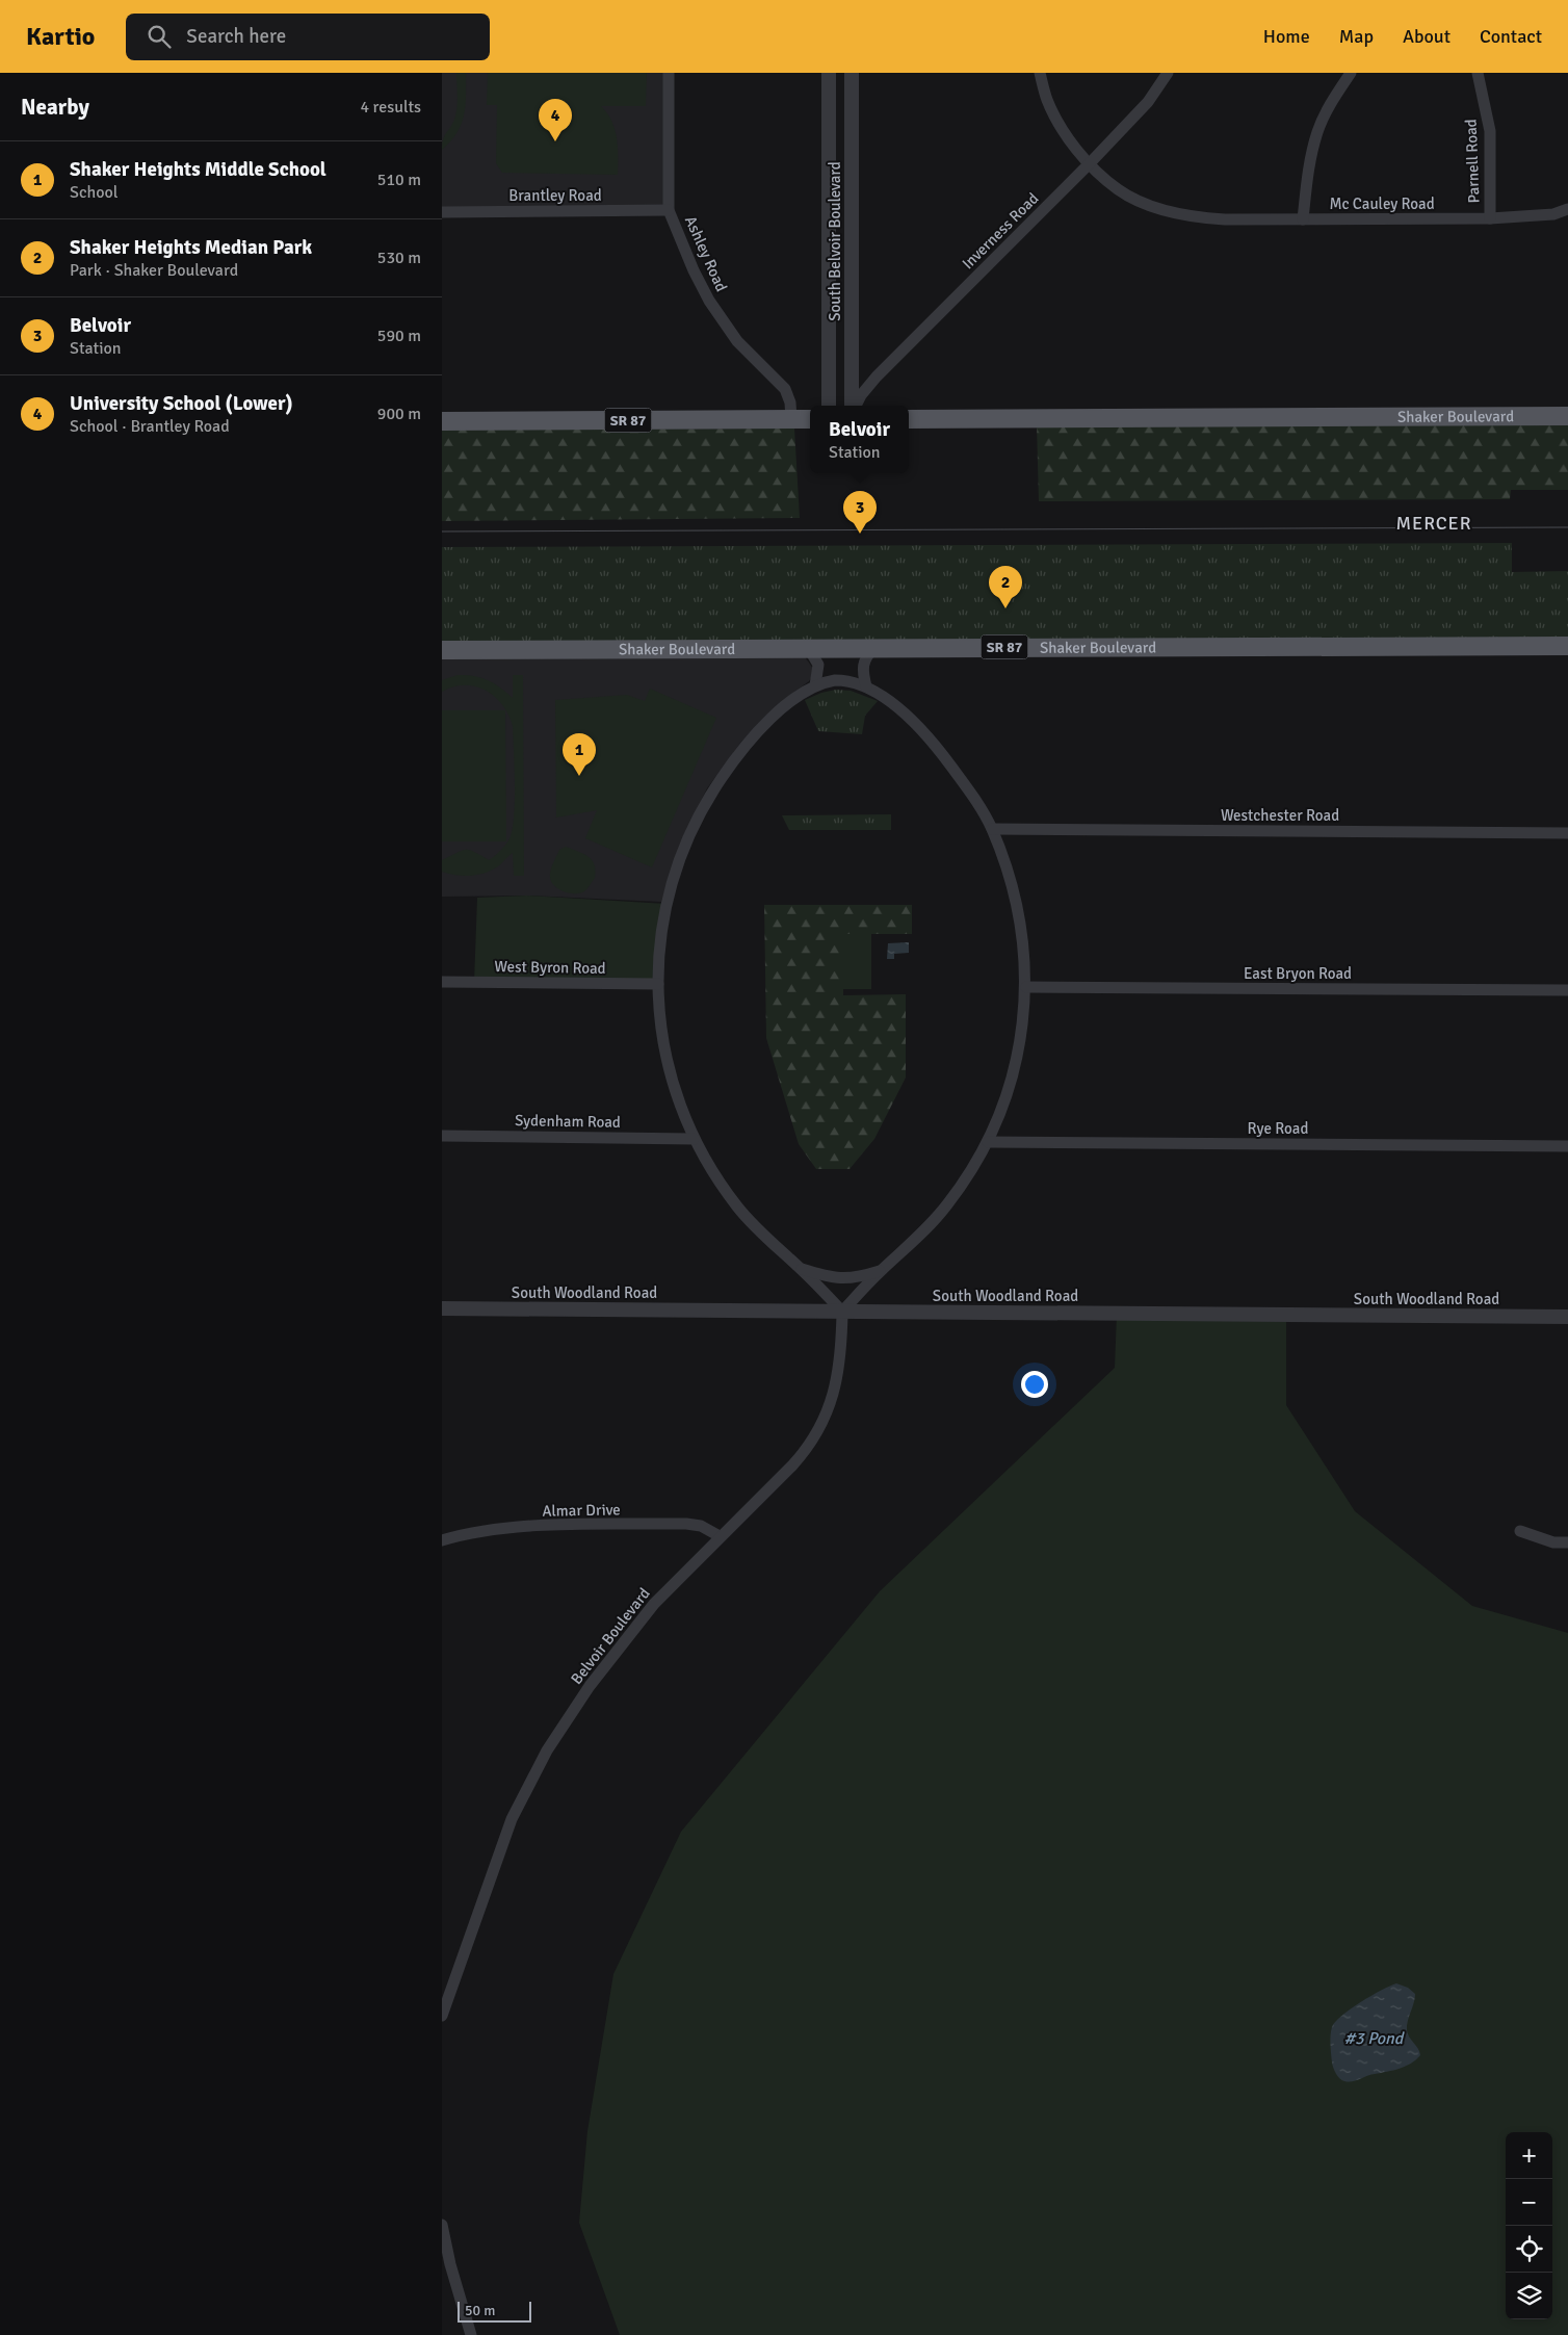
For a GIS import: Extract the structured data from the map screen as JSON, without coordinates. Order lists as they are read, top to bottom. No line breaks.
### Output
{"streets":{"main road":["Shaker Boulevard","SR 87"],"street":["Parnell Road","Brantley Road","Mc Cauley Road","Inverness Road","South Belvoir Boulevard","Ashley Road","Westchester Road","West Byron Road","East Bryon Road","Sydenham Road","Rye Road","South Woodland Road","Almar Drive","Belvoir Boulevard"]},"crossings":[["Parnell Road","Mc Cauley Road"],["Brantley Road","Ashley Road"],["Mc Cauley Road","Inverness Road"],["Ashley Road","SR 87"],["South Woodland Road","Belvoir Boulevard"],["Almar Drive","Belvoir Boulevard"]],"districts":["MERCER"],"water":["#3 Pond"],"scale_bar":"50 m","page":{"header":"Kartio","search":"Search here","nav":["Home","Map","About","Contact"],"heading":["Nearby","4 results"],"pins":["4","3","2","1"],"list":[{"mark":"1","name":"Shaker Heights Middle School","note":"School","value":"510 m"},{"mark":"2","name":"Shaker Heights Median Park","note":"Park · Shaker Boulevard","value":"530 m"},{"mark":"3","name":"Belvoir","note":"Station","value":"590 m"},{"mark":"4","name":"University School (Lower)","note":"School · Brantley Road","value":"900 m"}],"popup":["Belvoir","Station"],"map_buttons":["+","−"],"scale":"50 m"}}
